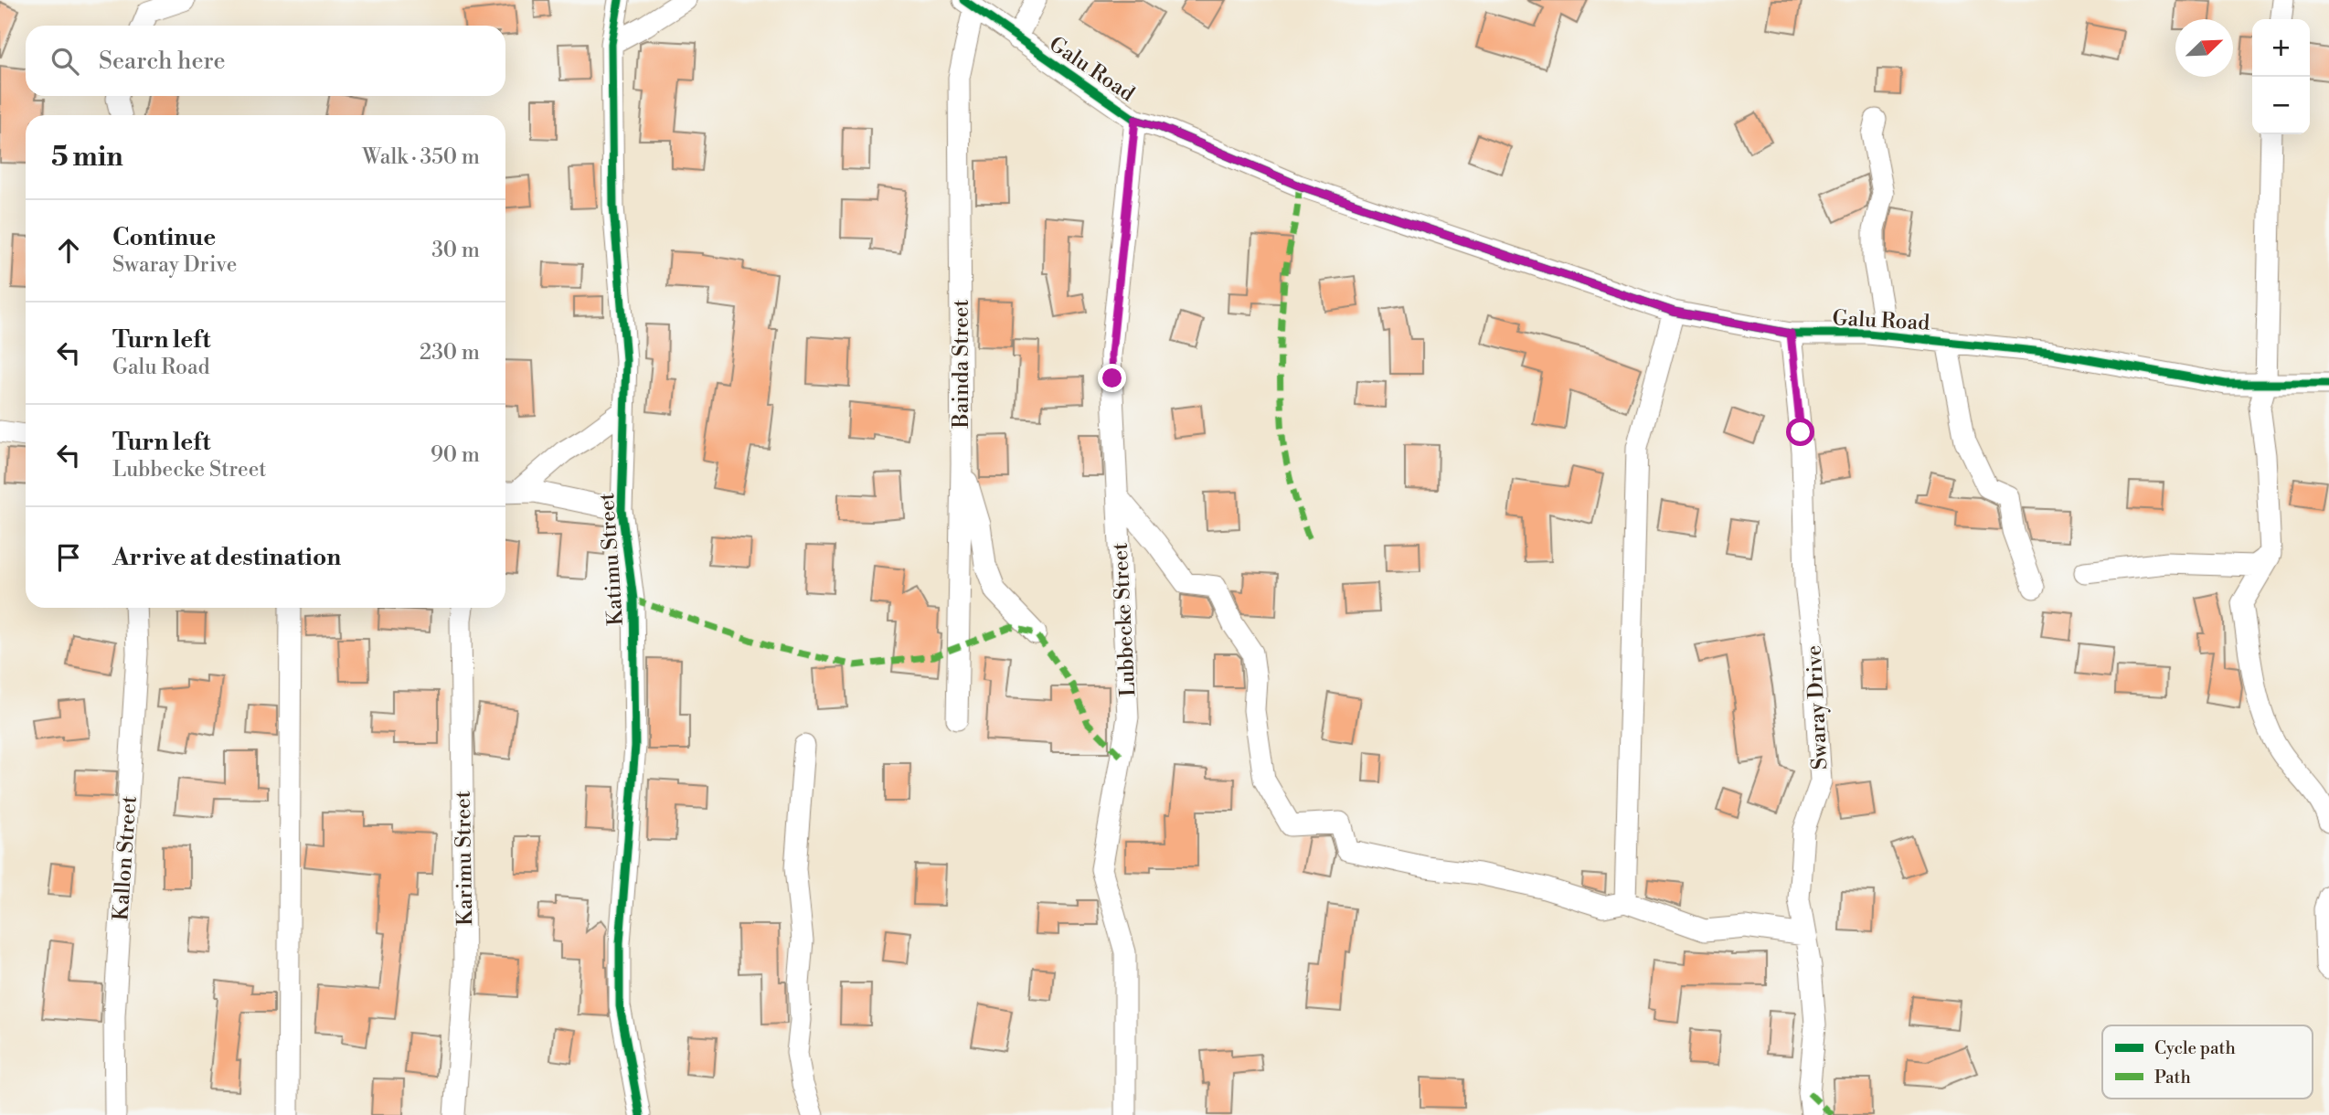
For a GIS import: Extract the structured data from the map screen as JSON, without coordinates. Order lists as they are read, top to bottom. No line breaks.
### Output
{"streets":{"street":["Galu Road","Bainda Street","Katimu Street","Lubbecke Street","Swaray Drive","Kallon Street","Karimu Street"]},"crossings":[["Galu Road","Bainda Street"],["Galu Road","Lubbecke Street"],["Galu Road","Swaray Drive"]],"legend":["Cycle path","Path"],"north":"top right","page":{"map_buttons":["+","−"],"search":"Search here","heading":["5 min","Walk · 350 m"],"list":[["Continue","Swaray Drive","30 m"],["Turn left","Galu Road","230 m"],["Turn left","Lubbecke Street","90 m"],"Arrive at destination"]}}
